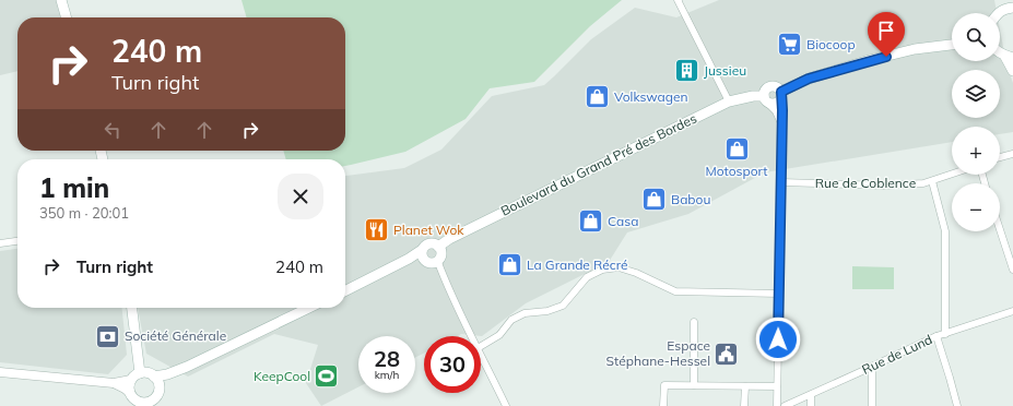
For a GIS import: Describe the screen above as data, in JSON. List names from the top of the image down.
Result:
{
  "streets": {
    "main road": ["Boulevard du Grand Pré des Bordes"],
    "street": ["Rue de Coblence", "Rue de Lund"]
  },
  "places": {
    "supermarket": ["Biocoop"],
    "building": ["Jussieu"],
    "shop": [
      "Volkswagen",
      "Motosport",
      "Babou",
      "Casa",
      "La Grande Récré"
    ],
    "restaurant": ["Planet Wok"],
    "bank": ["Société Générale"],
    "public building": ["Espace Stéphane-Hessel"],
    "sports": ["KeepCool"]
  },
  "page": {
    "map_buttons": ["+", "−"],
    "turn": ["240 m", "Turn right"],
    "heading": ["1 min", "350 m · 20:01"],
    "list": [
      {
        "name": "Turn right",
        "value": "240 m"
      }
    ],
    "speed": "28 km/h",
    "limit": "30"
  }
}
